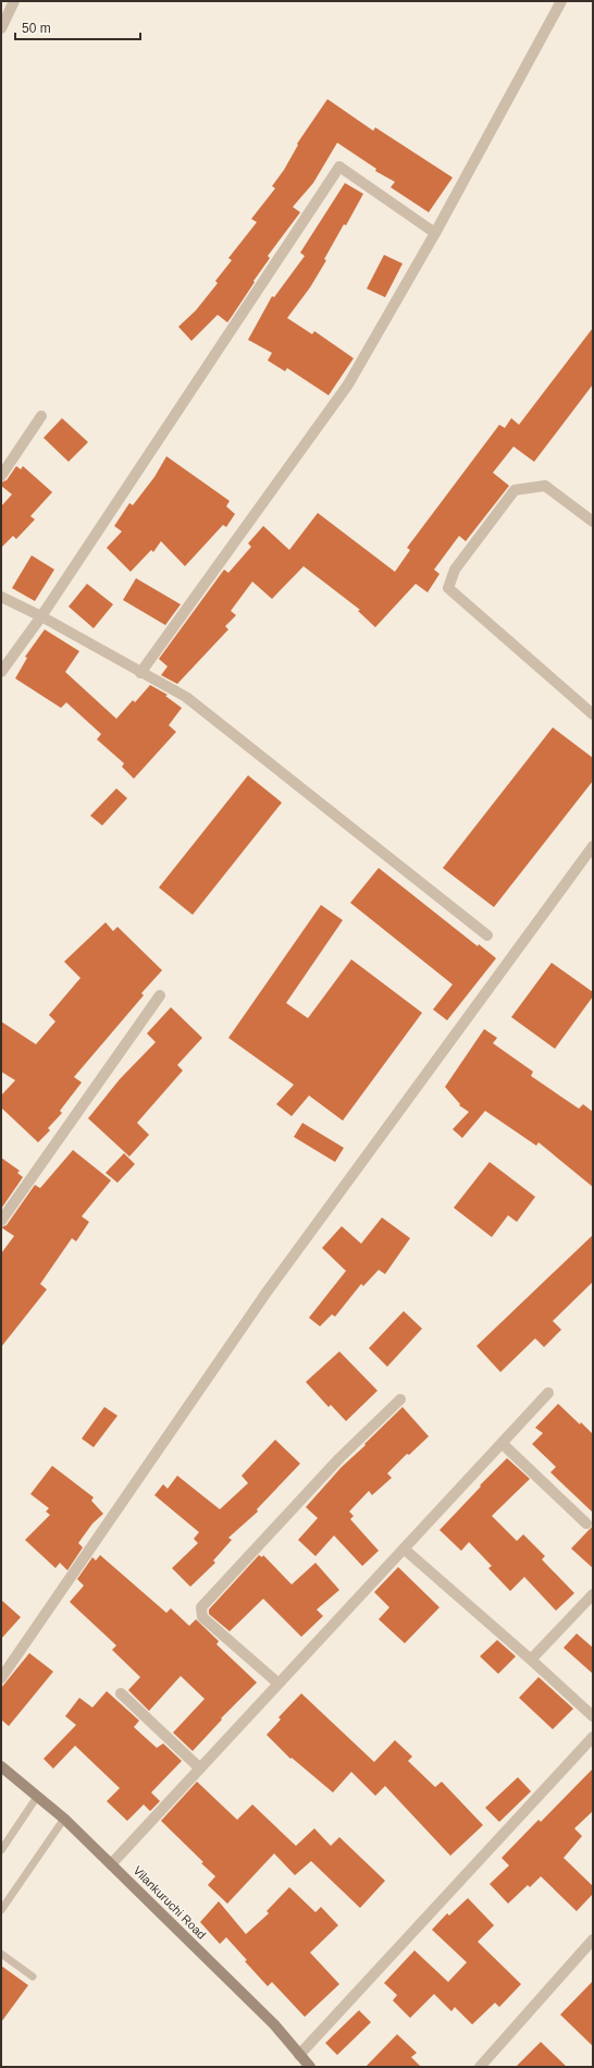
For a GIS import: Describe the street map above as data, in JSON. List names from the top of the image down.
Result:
{
  "streets": {
    "main road": ["Vilankuruchi Road"]
  },
  "scale_bar": "50 m"
}
